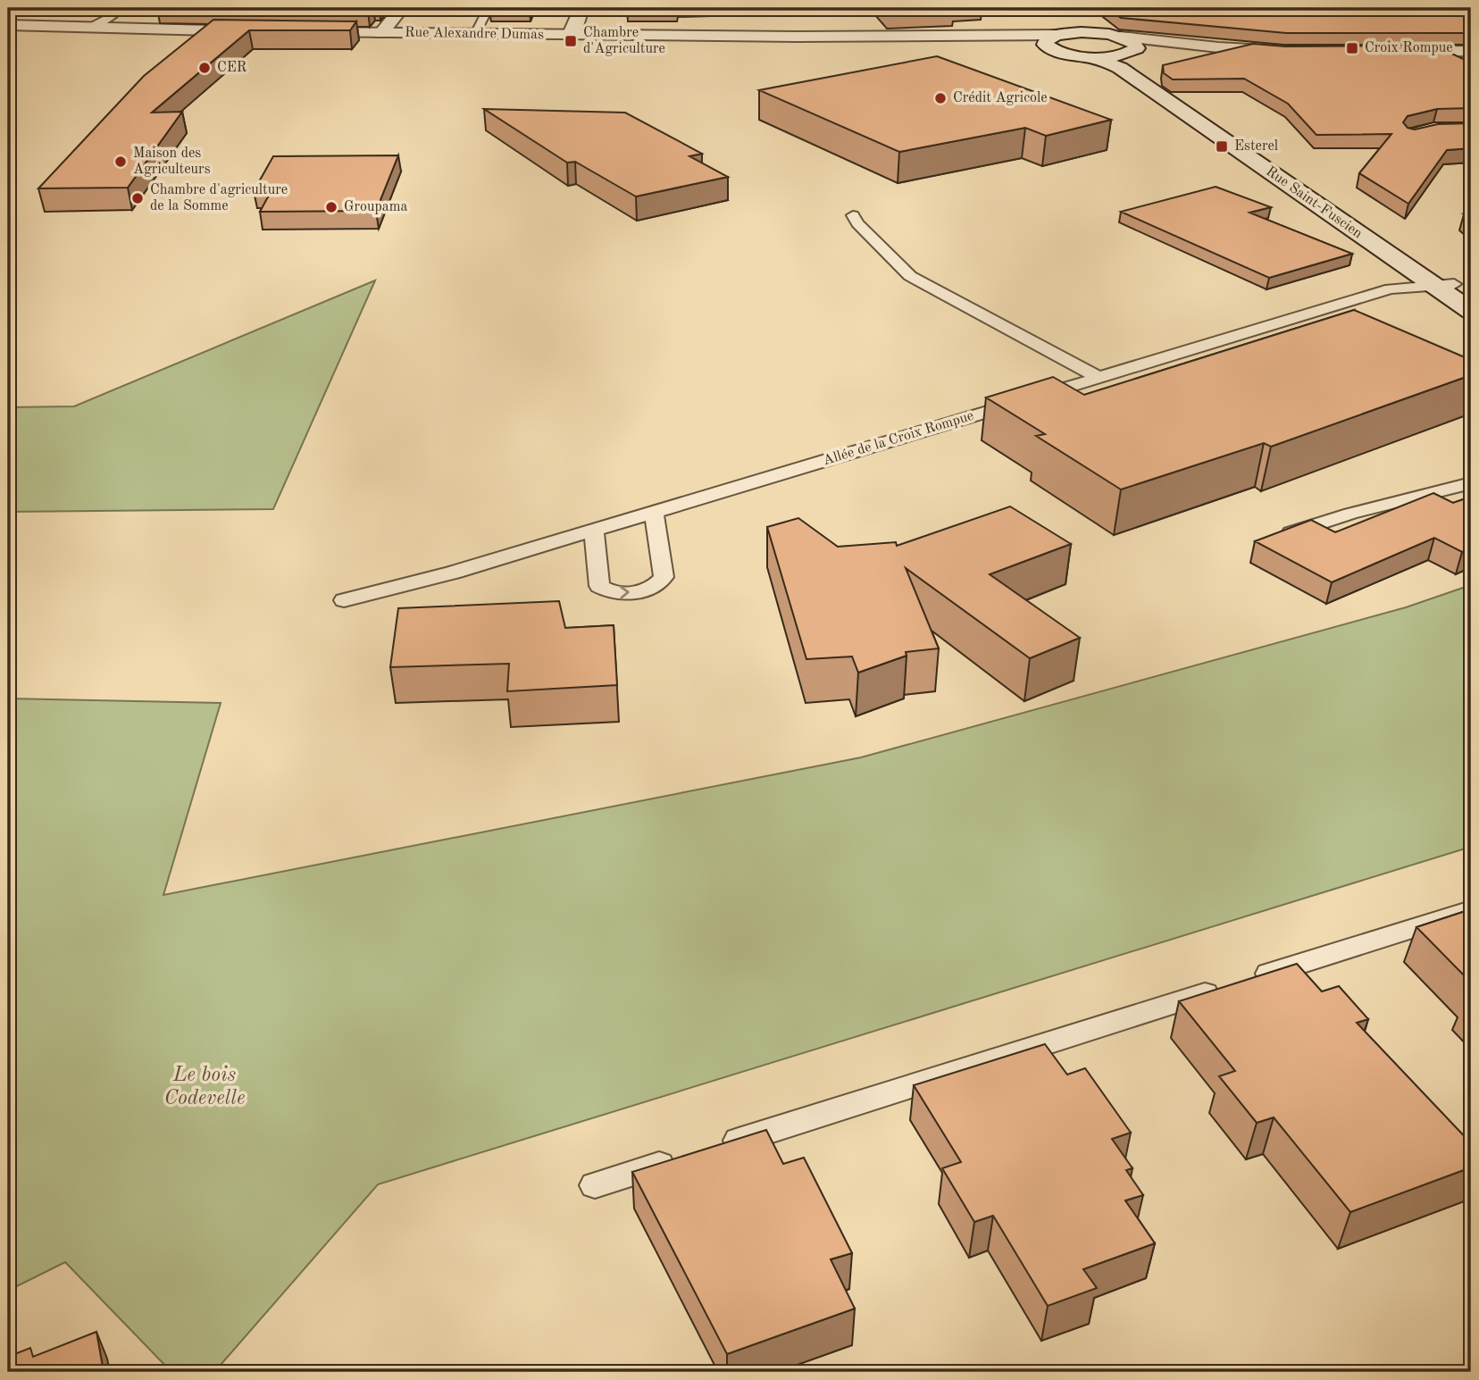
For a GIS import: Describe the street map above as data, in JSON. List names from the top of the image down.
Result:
{
  "streets": {
    "street": ["Rue Alexandre Dumas", "Rue Saint-Fuscien"],
    "lane": ["Allée de la Croix Rompue"]
  },
  "crossings": [
    ["Rue Saint-Fuscien", "Allée de la Croix Rompue"]
  ],
  "parks": ["Le bois Codevelle"],
  "places": {
    "transit": ["Chambre d'Agriculture", "Croix Rompue", "Esterel"],
    "other": [
      "CER",
      "Crédit Agricole",
      "Maison des Agriculteurs",
      "Chambre d'agriculture de la Somme",
      "Groupama"
    ]
  }
}
